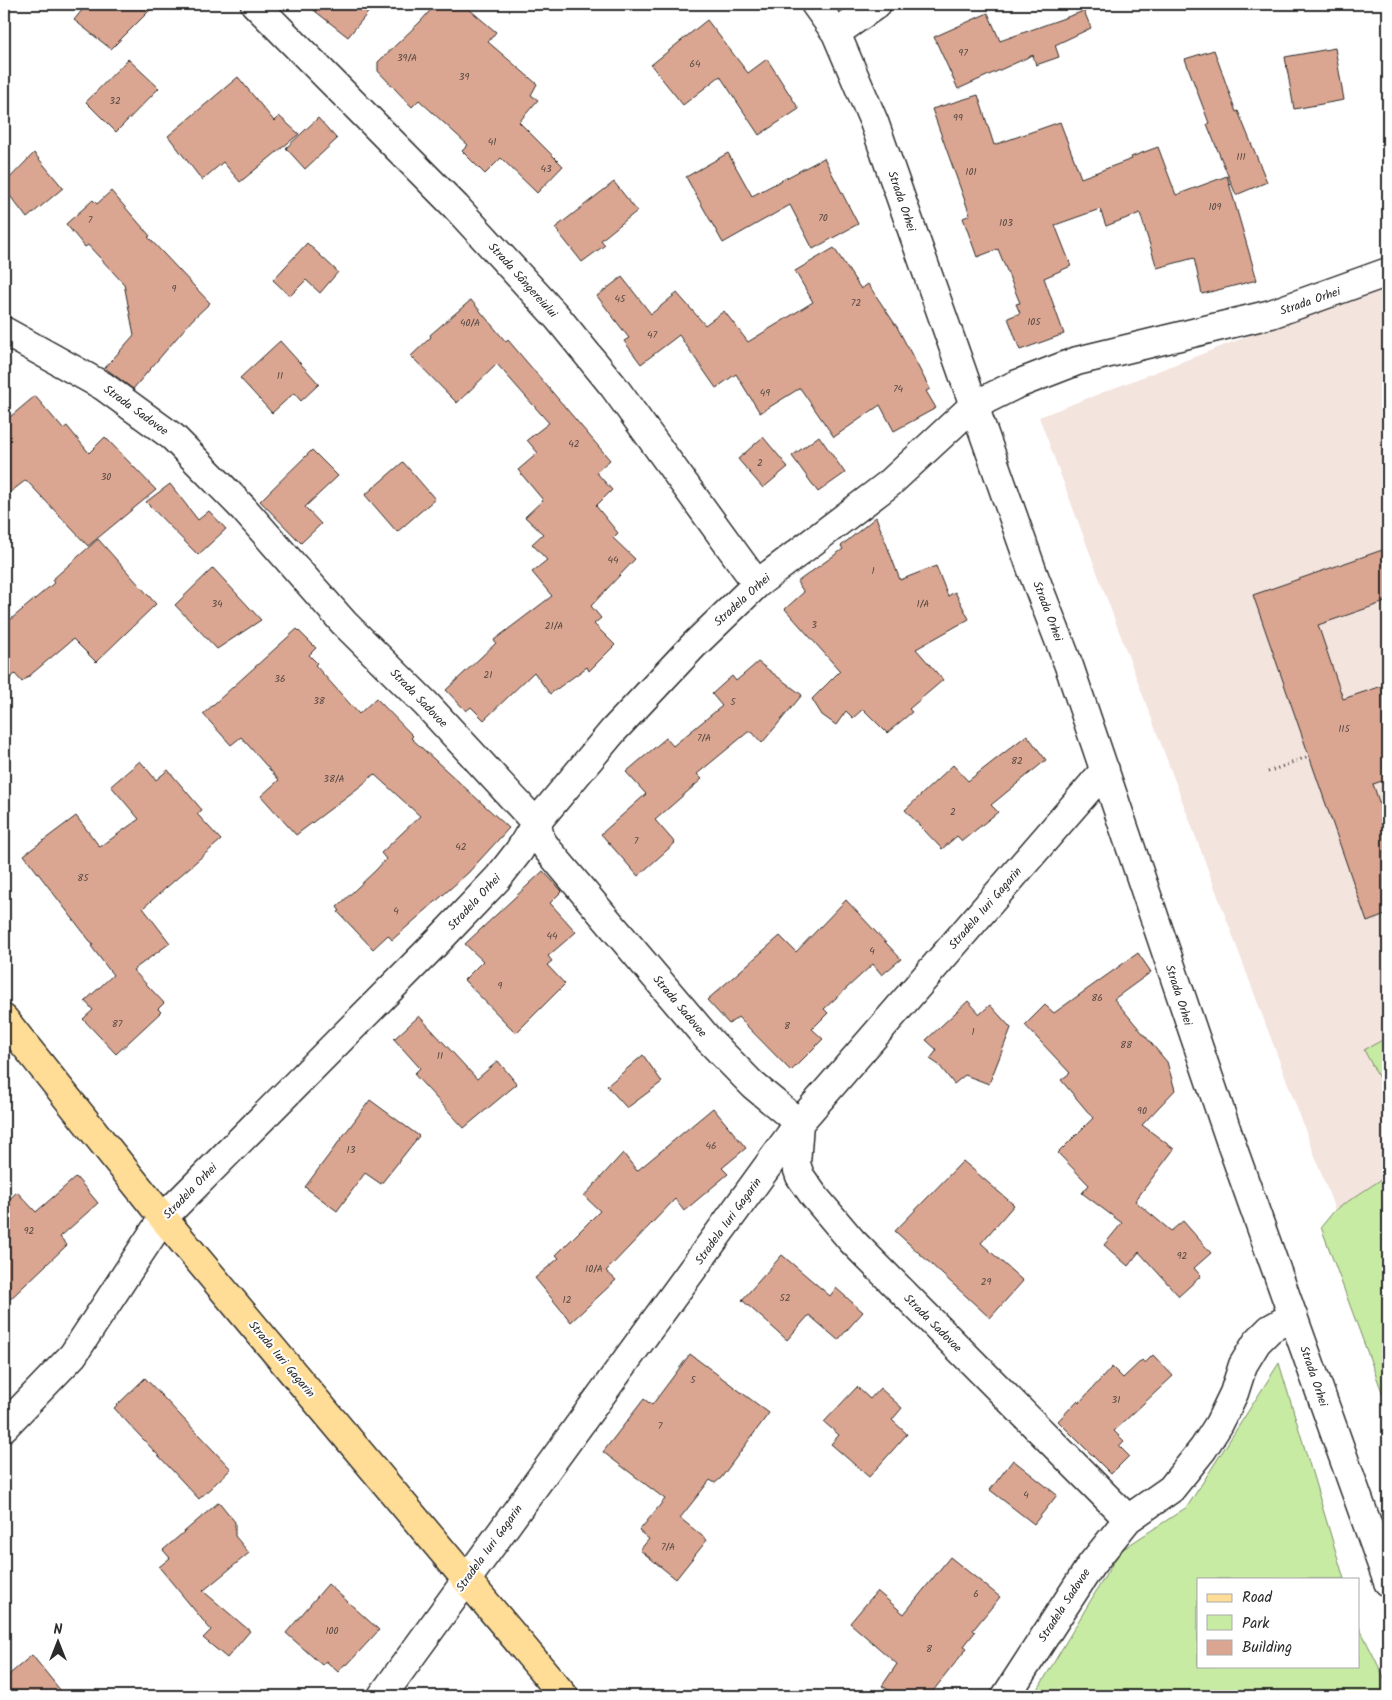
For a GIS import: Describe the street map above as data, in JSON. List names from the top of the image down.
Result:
{
  "streets": {
    "main road": ["Strada Iuri Gagarin"],
    "street": [
      "Strada Orhei",
      "Strada Sângereiului",
      "Strada Sadovoe",
      "Stradela Orhei",
      "Stradela Iuri Gagarin",
      "Stradela Sadovoe"
    ]
  },
  "crossings": [
    ["Strada Orhei", "Stradela Orhei"],
    ["Strada Orhei", "Stradela Iuri Gagarin"],
    ["Strada Sângereiului", "Stradela Orhei"],
    ["Strada Sadovoe", "Stradela Orhei"],
    ["Strada Sadovoe", "Stradela Iuri Gagarin"],
    ["Strada Sadovoe", "Stradela Sadovoe"],
    ["Stradela Orhei", "Strada Iuri Gagarin"],
    ["Stradela Iuri Gagarin", "Strada Iuri Gagarin"]
  ],
  "house_numbers": [
    "97",
    "39/A",
    "64",
    "39",
    "32",
    "99",
    "41",
    "111",
    "43",
    "101",
    "109",
    "70",
    "7",
    "103",
    "9",
    "45",
    "72",
    "105",
    "40/A",
    "47",
    "11",
    "74",
    "49",
    "42",
    "2",
    "30",
    "44",
    "1",
    "34",
    "1/A",
    "3",
    "21/A",
    "21",
    "36",
    "38",
    "5",
    "115",
    "7/A",
    "82",
    "38/A",
    "2",
    "7",
    "42",
    "85",
    "4",
    "44",
    "4",
    "9",
    "86",
    "87",
    "8",
    "1",
    "88",
    "11",
    "90",
    "46",
    "13",
    "92",
    "92",
    "10/A",
    "29",
    "52",
    "12",
    "5",
    "31",
    "7",
    "4",
    "7/A",
    "6",
    "100",
    "8"
  ],
  "legend": ["Road", "Park", "Building"],
  "north": "top"
}
